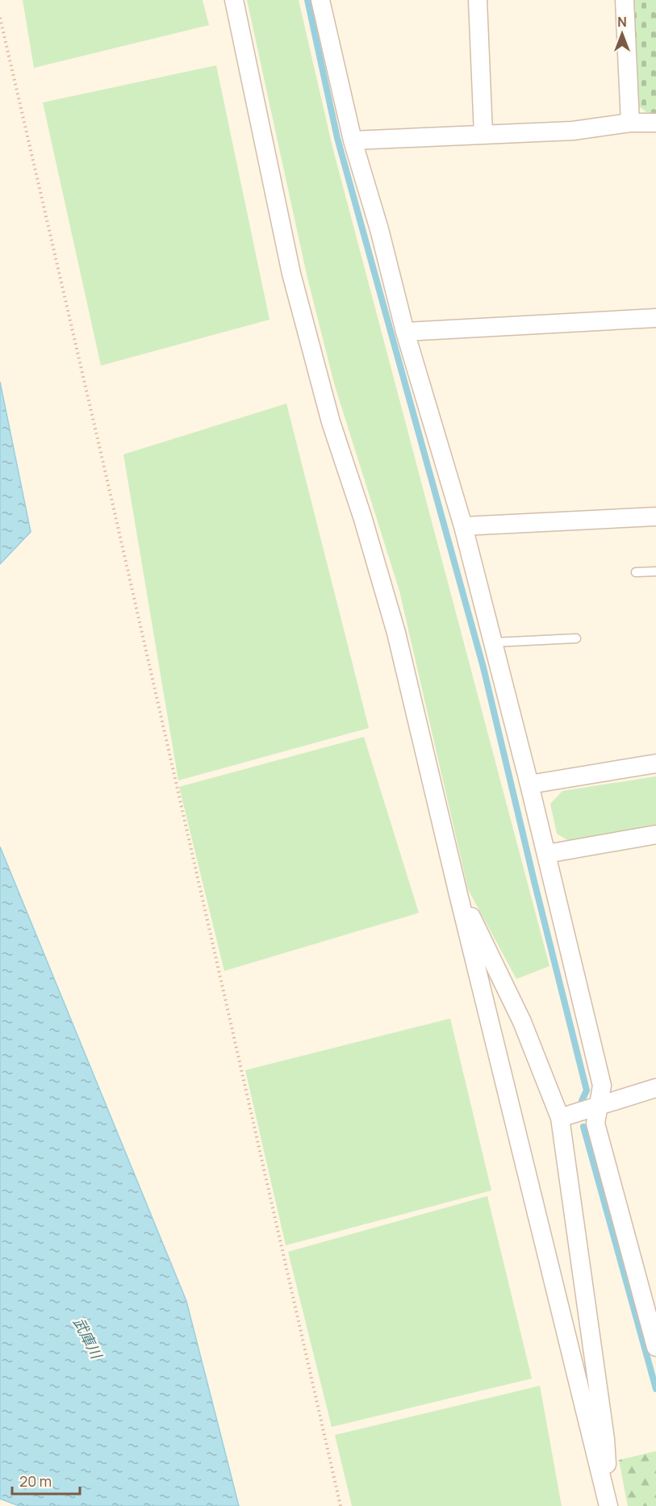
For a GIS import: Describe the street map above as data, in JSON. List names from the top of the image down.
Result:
{
  "water": ["武庫川"],
  "scale_bar": "20 m",
  "north": "top"
}
